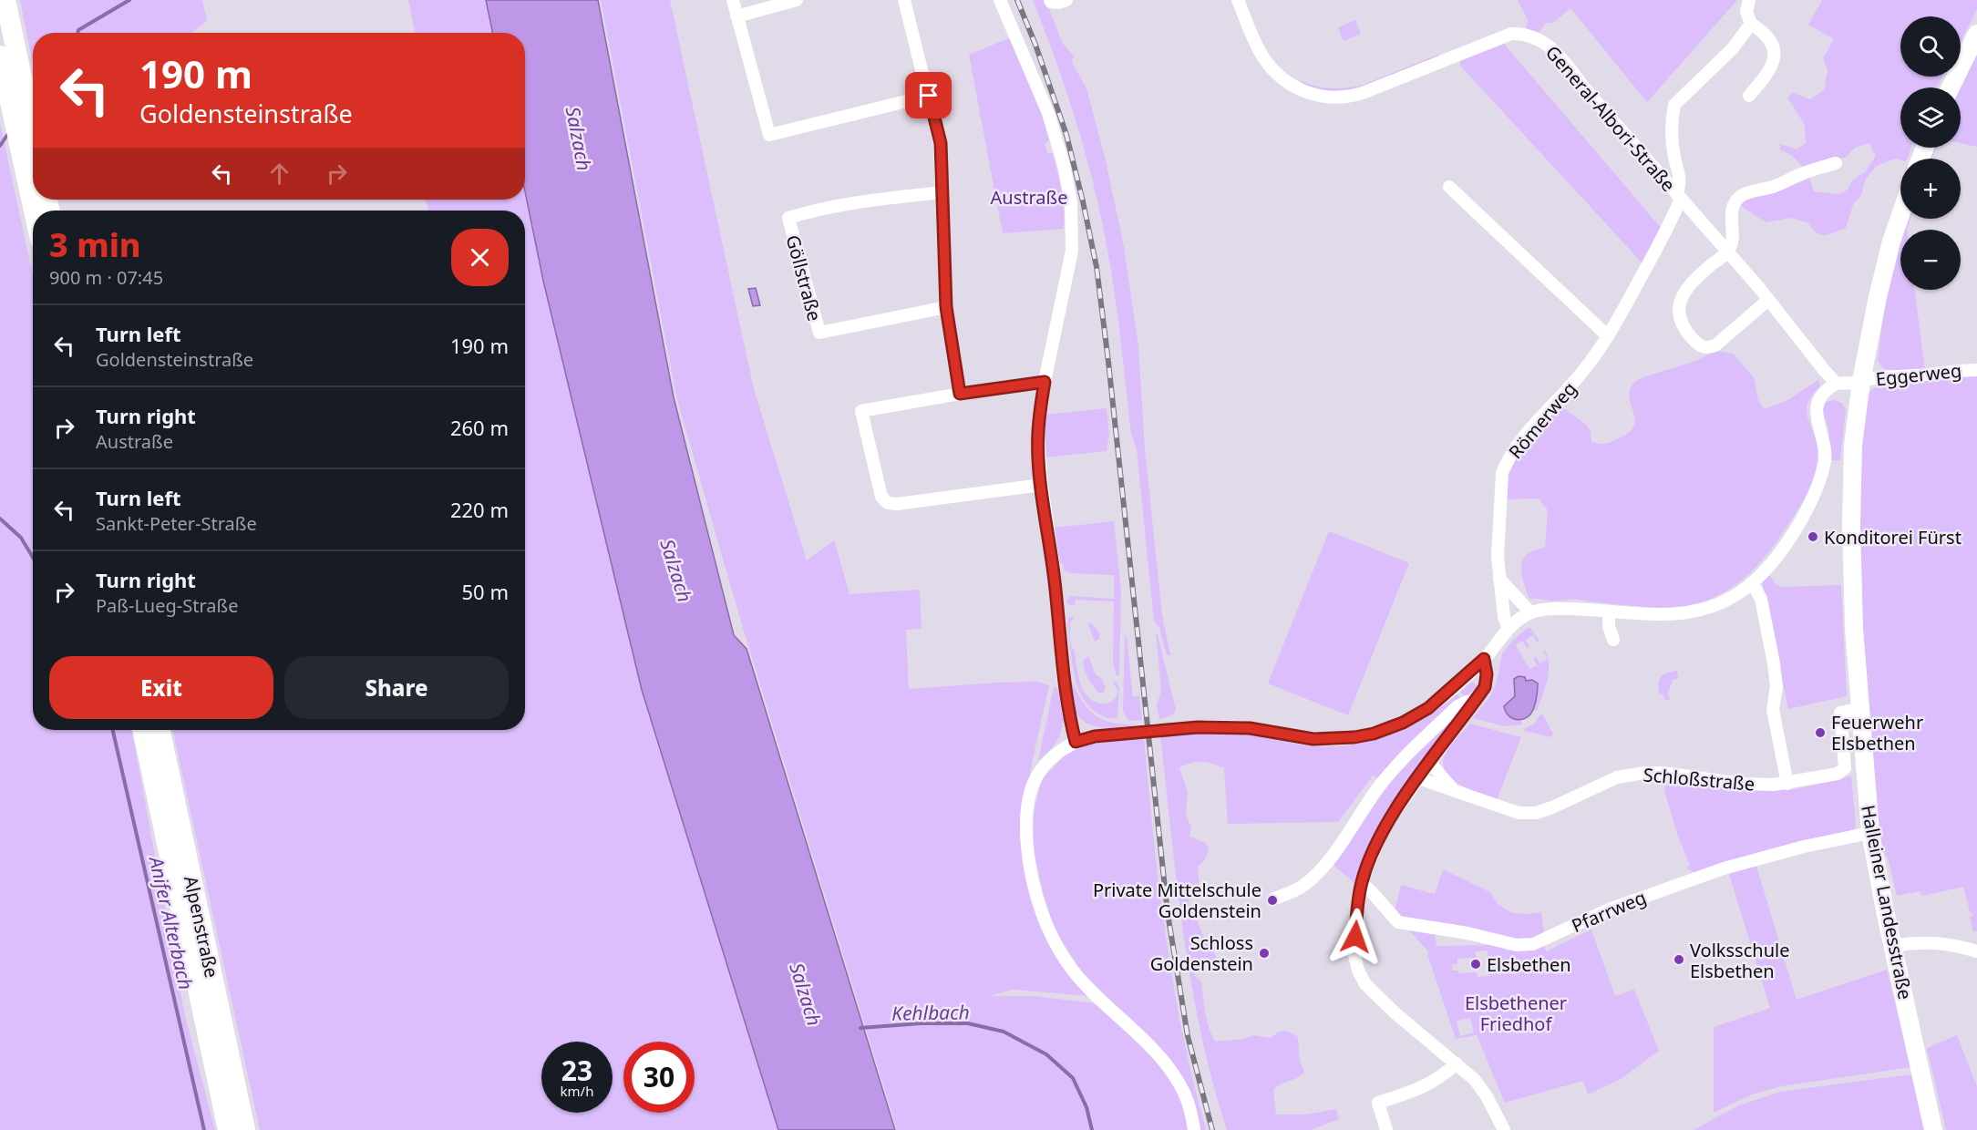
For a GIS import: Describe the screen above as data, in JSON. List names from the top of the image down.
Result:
{
  "streets": {
    "main road": ["Halleiner Landesstraße", "Alpenstraße"],
    "street": [
      "General-Albori-Straße",
      "Göllstraße",
      "Eggerweg",
      "Römerweg",
      "Schloßstraße",
      "Pfarrweg"
    ]
  },
  "crossings": [
    ["General-Albori-Straße", "Eggerweg"],
    ["General-Albori-Straße", "Römerweg"],
    ["Eggerweg", "Halleiner Landesstraße"],
    ["Schloßstraße", "Halleiner Landesstraße"],
    ["Halleiner Landesstraße", "Pfarrweg"]
  ],
  "water": ["Salzach", "Anifer Alterbach", "Kehlbach"],
  "parks": ["Austraße", "Elsbethener Friedhof"],
  "places": [
    "Konditorei Fürst",
    "Feuerwehr Elsbethen",
    "Private Mittelschule Goldenstein",
    "Schloss Goldenstein",
    "Volksschule Elsbethen",
    "Elsbethen"
  ],
  "page": {
    "map_buttons": ["+", "−"],
    "turn": ["190 m", "Goldensteinstraße"],
    "heading": ["3 min", "900 m · 07:45"],
    "list": [
      {
        "name": "Turn left",
        "note": "Goldensteinstraße",
        "value": "190 m"
      },
      {
        "name": "Turn right",
        "note": "Austraße",
        "value": "260 m"
      },
      {
        "name": "Turn left",
        "note": "Sankt-Peter-Straße",
        "value": "220 m"
      },
      {
        "name": "Turn right",
        "note": "Paß-Lueg-Straße",
        "value": "50 m"
      }
    ],
    "buttons": ["Exit", "Share"],
    "speed": "23 km/h",
    "limit": "30"
  }
}
